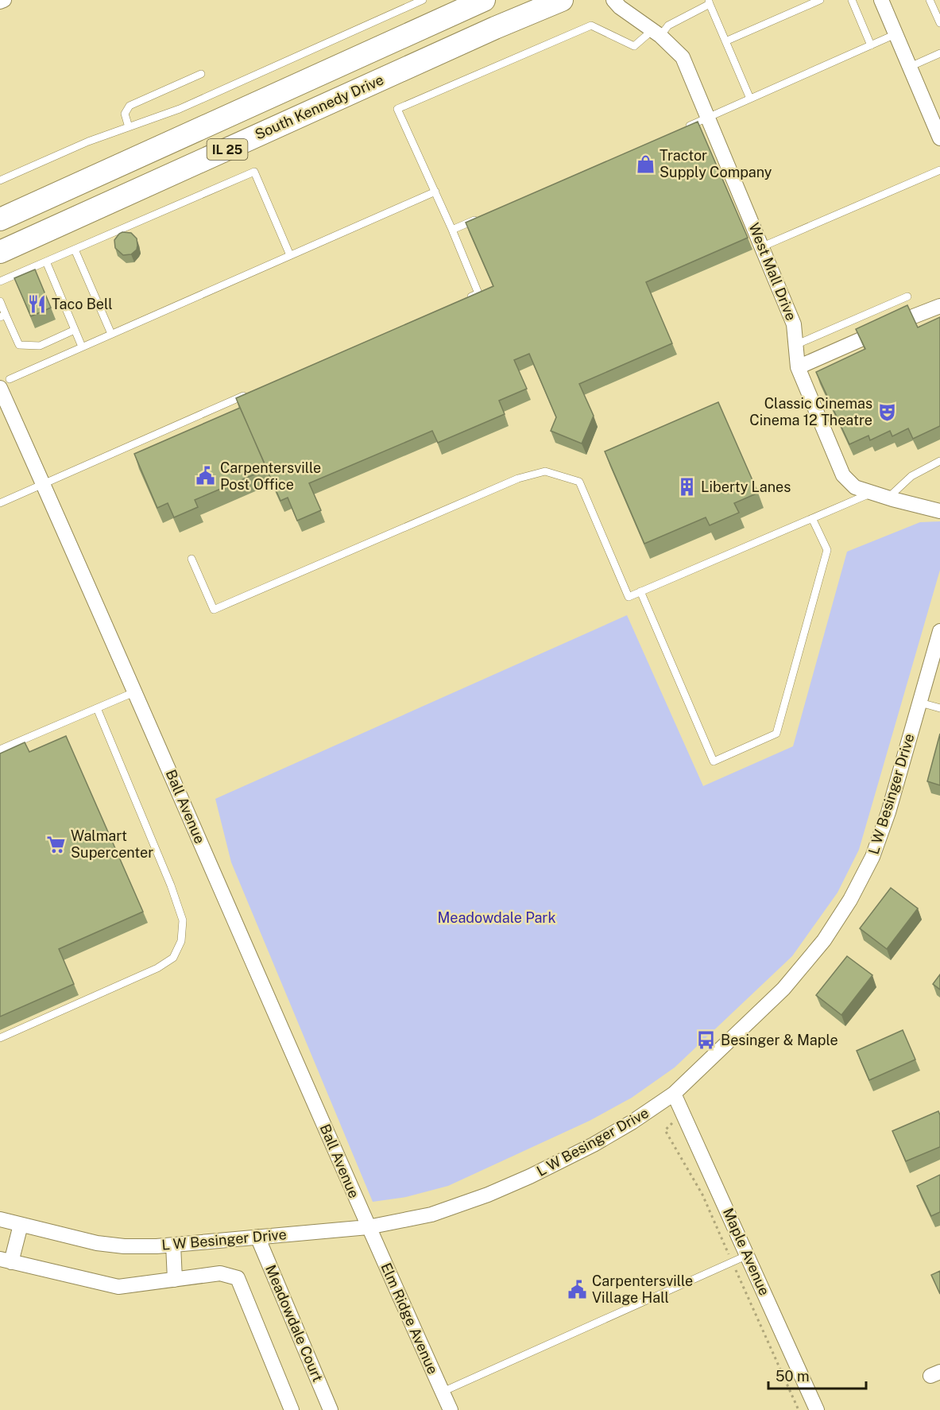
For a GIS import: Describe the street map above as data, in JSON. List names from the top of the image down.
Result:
{
  "streets": {
    "main road": ["South Kennedy Drive", "IL 25"],
    "street": [
      "West Mall Drive",
      "L W Besinger Drive",
      "Ball Avenue",
      "Maple Avenue",
      "Elm Ridge Avenue",
      "Meadowdale Court"
    ]
  },
  "crossings": [
    ["L W Besinger Drive", "Ball Avenue"],
    ["L W Besinger Drive", "Maple Avenue"],
    ["L W Besinger Drive", "Elm Ridge Avenue"],
    ["L W Besinger Drive", "Meadowdale Court"],
    ["Ball Avenue", "Elm Ridge Avenue"]
  ],
  "parks": ["Meadowdale Park"],
  "places": {
    "shop": ["Tractor Supply Company"],
    "restaurant": ["Taco Bell"],
    "theatre": ["Classic Cinemas Cinema 12 Theatre"],
    "public building": ["Carpentersville Post Office", "Carpentersville Village Hall"],
    "building": ["Liberty Lanes"],
    "supermarket": ["Walmart Supercenter"],
    "bus stop": ["Besinger & Maple"]
  },
  "scale_bar": "50 m"
}
